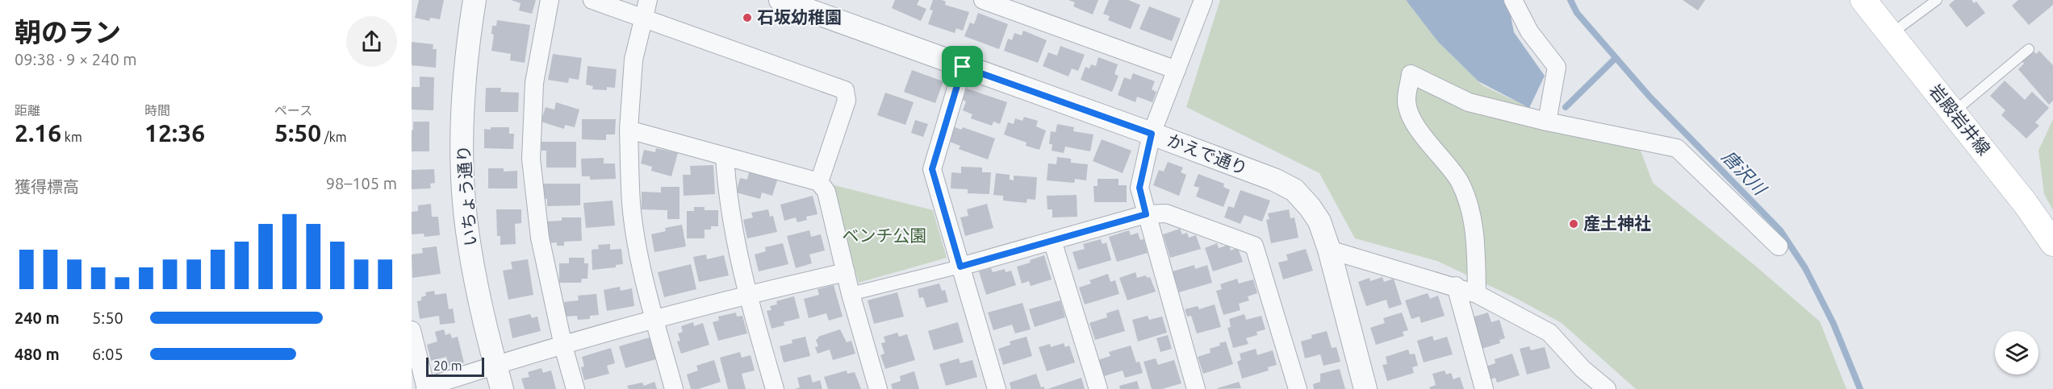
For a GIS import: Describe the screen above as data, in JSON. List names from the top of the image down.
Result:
{
  "streets": {
    "main road": ["岩殿岩井線"],
    "street": ["かえで通り", "いちょう通り"]
  },
  "water": ["唐沢川"],
  "parks": ["ベンチ公園"],
  "places": ["石坂幼稚園", "産土神社"],
  "scale_bar": "20 m",
  "page": {
    "heading": ["朝のラン", "09:38 · 9 × 240 m"],
    "stats": [
      ["距離", "2.16 km"],
      ["時間", "12:36"],
      ["ペース", "5:50 /km"]
    ],
    "chart": ["獲得標高", "98–105 m"],
    "list": [
      {
        "name": "240 m",
        "note": "5:50"
      },
      {
        "name": "480 m",
        "note": "6:05"
      }
    ],
    "scale": "20 m"
  }
}
